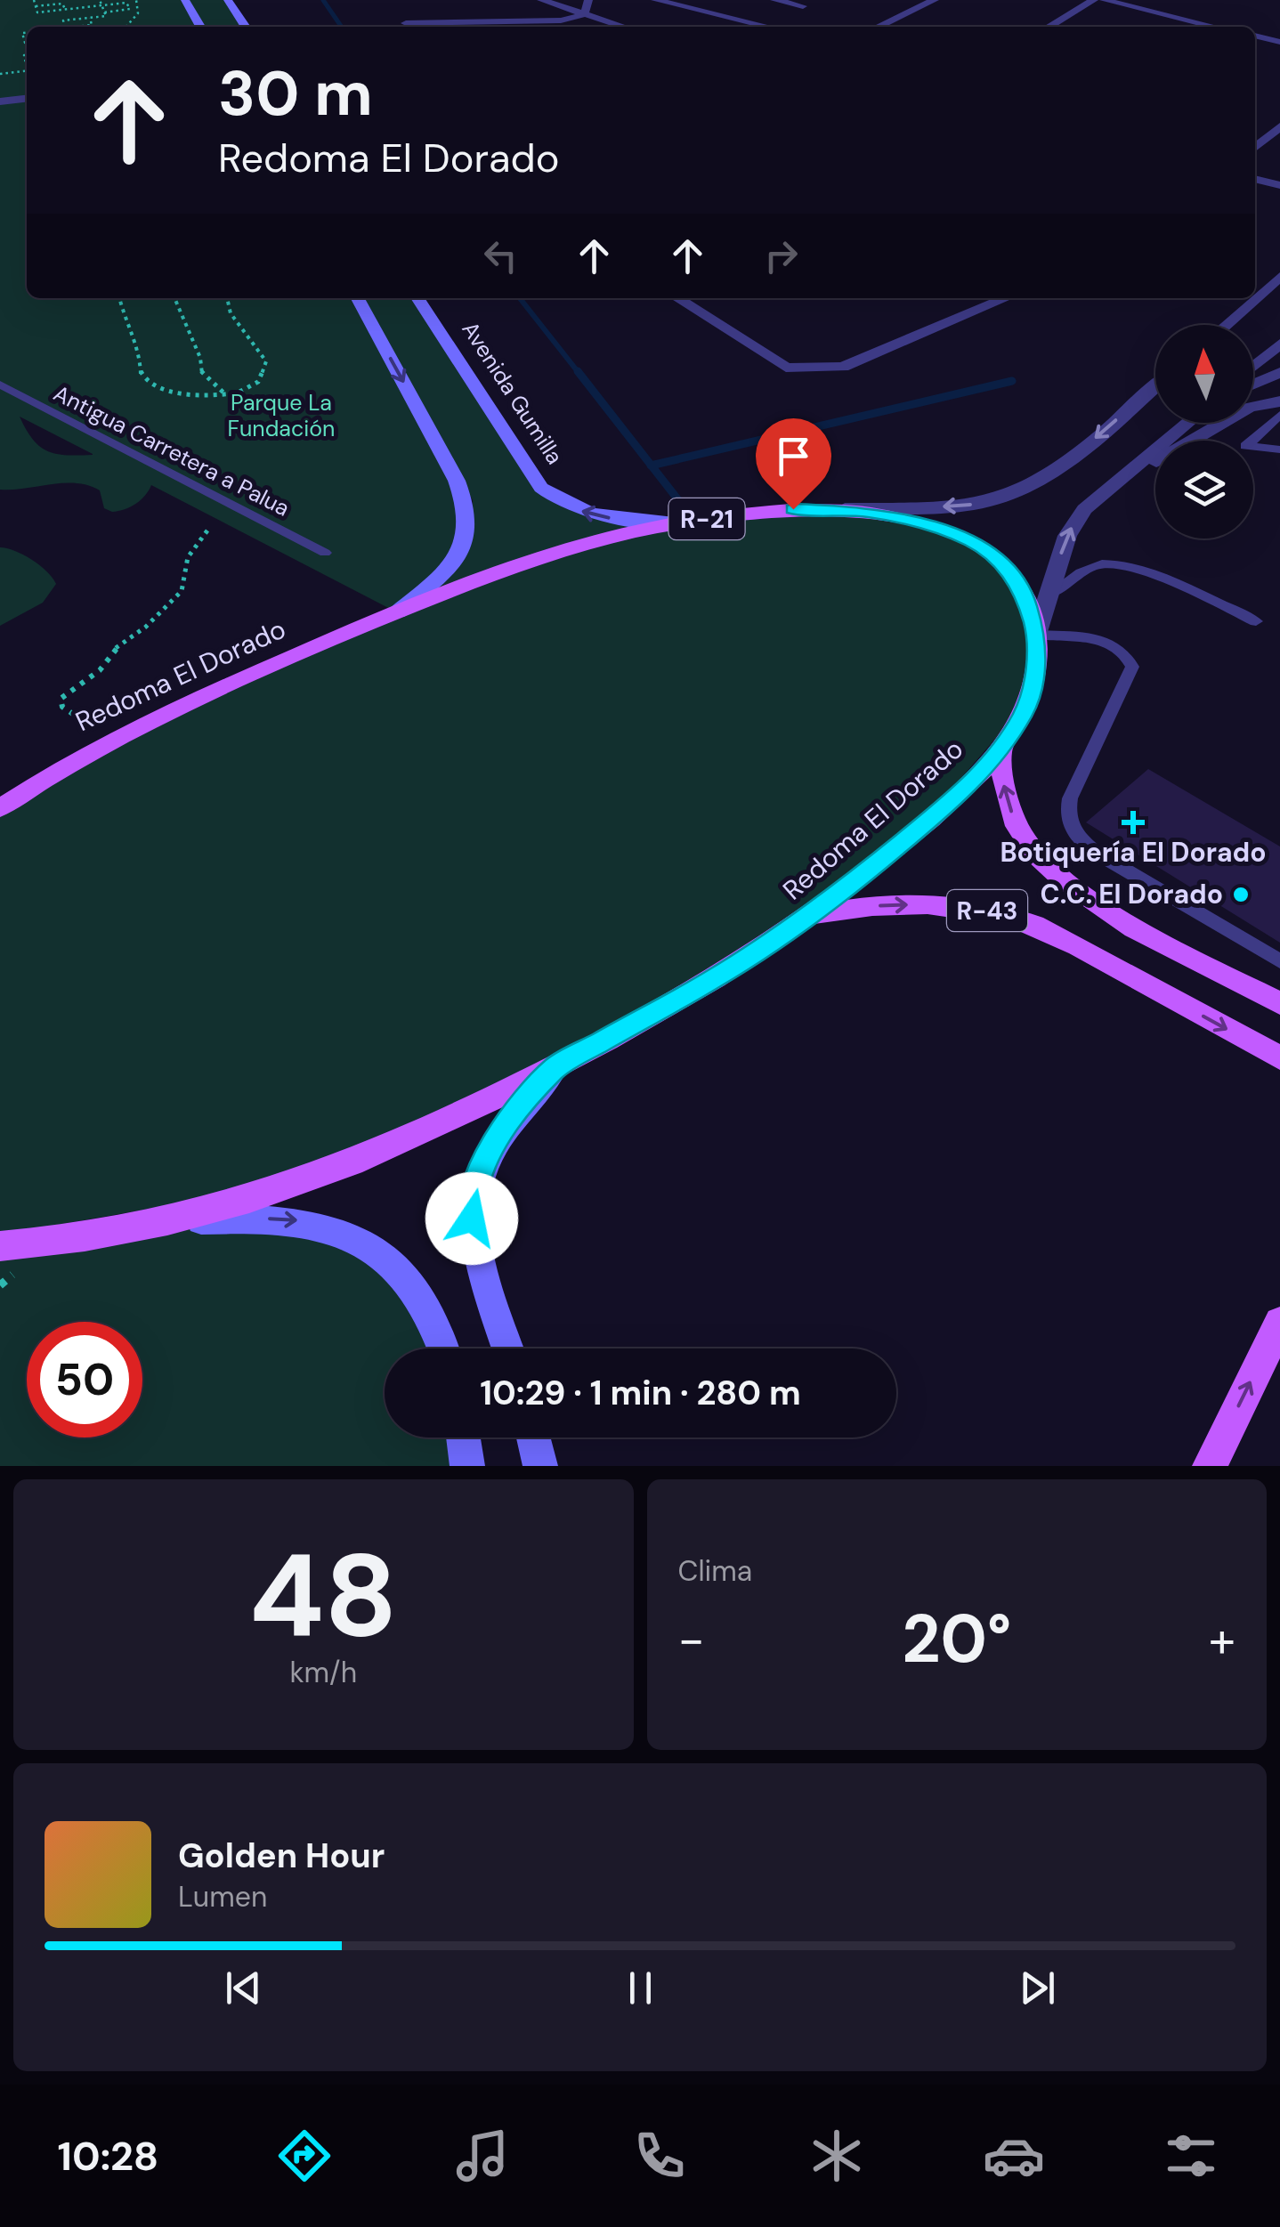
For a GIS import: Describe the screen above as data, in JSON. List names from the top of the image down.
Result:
{
  "streets": {
    "main road": [
      "Avenida Gumilla",
      "R-21",
      "Redoma El Dorado",
      "R-43"
    ],
    "lane": ["Antigua Carretera a Palua"]
  },
  "crossings": [
    ["Avenida Gumilla", "Redoma El Dorado"],
    ["R-21", "Redoma El Dorado"],
    ["Redoma El Dorado", "R-43"]
  ],
  "one_way": ["Avenida Gumilla"],
  "parks": ["Parque La Fundación"],
  "places": {
    "health": ["Botiquería El Dorado"],
    "other": ["C.C. El Dorado"]
  },
  "north": "top",
  "page": {
    "turn": ["30 m", "Redoma El Dorado"],
    "limit": "50",
    "trip": "10:29 · 1 min · 280 m",
    "tile": [
      ["48", "km/h"],
      "Clima"
    ],
    "heat": ["−", "20°", "+"],
    "song": ["Golden Hour", "Lumen"],
    "tabs": "10:28"
  }
}
